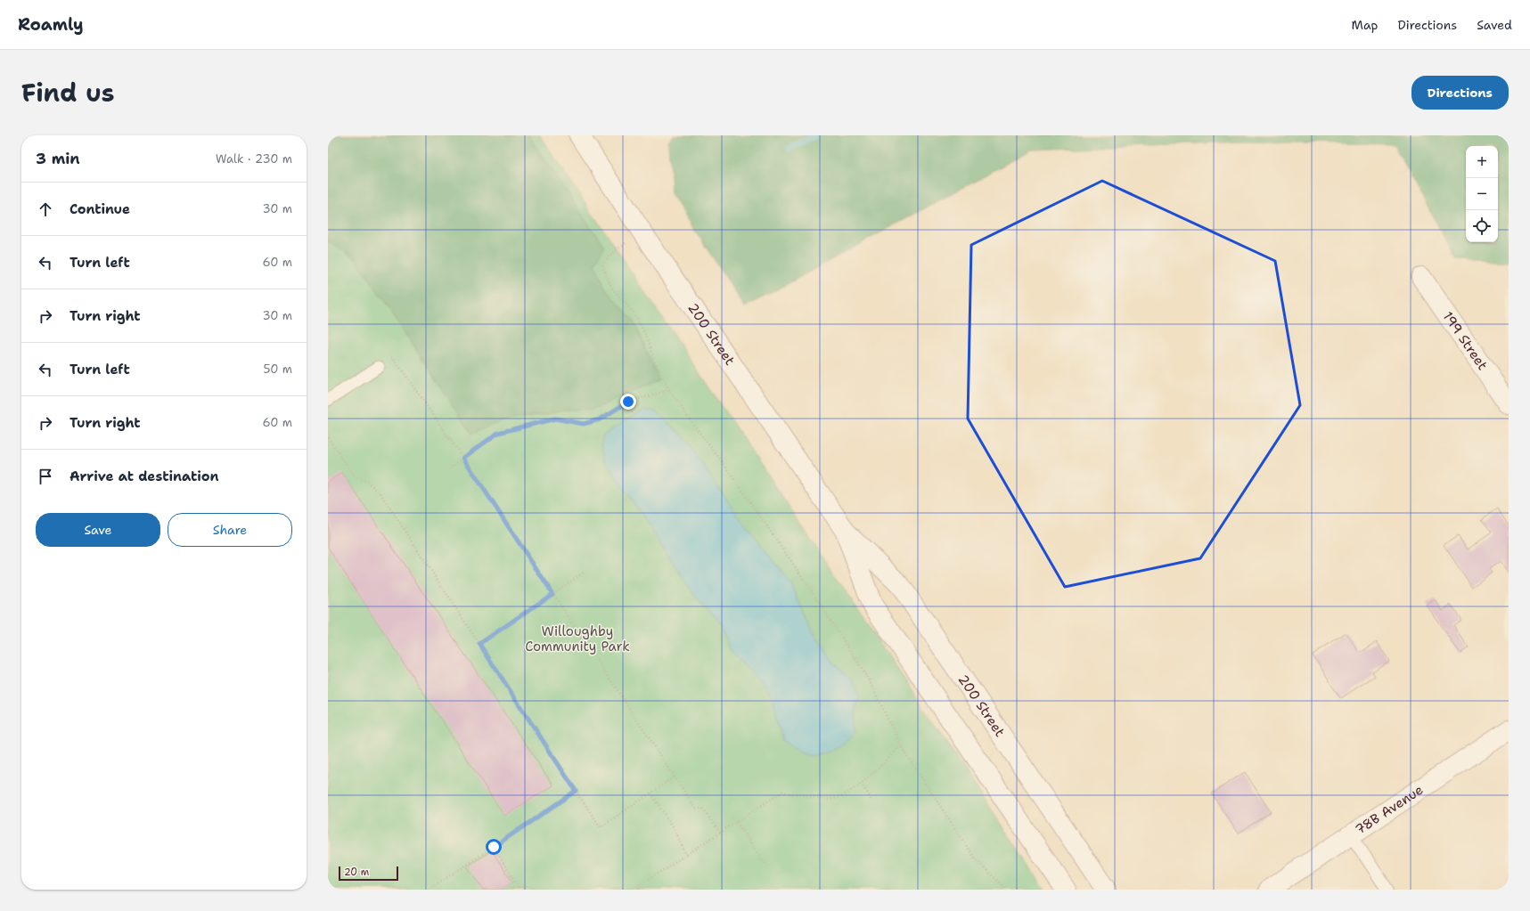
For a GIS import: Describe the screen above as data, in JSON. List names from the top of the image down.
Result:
{
  "streets": {
    "main road": ["200 Street", "199 Street", "78B Avenue"]
  },
  "parks": ["Willoughby Community Park"],
  "scale_bar": "20 m",
  "page": {
    "header": "Roamly",
    "nav": ["Map", "Directions", "Saved"],
    "title": "Find us",
    "buttons": [
      "Directions",
      ["Save", "Share"]
    ],
    "heading": ["3 min", "Walk · 230 m"],
    "map_buttons": ["+", "−"],
    "list": [
      ["Continue", "30 m"],
      ["Turn left", "60 m"],
      ["Turn right", "30 m"],
      ["Turn left", "50 m"],
      ["Turn right", "60 m"],
      "Arrive at destination"
    ],
    "scale": "20 m"
  }
}
